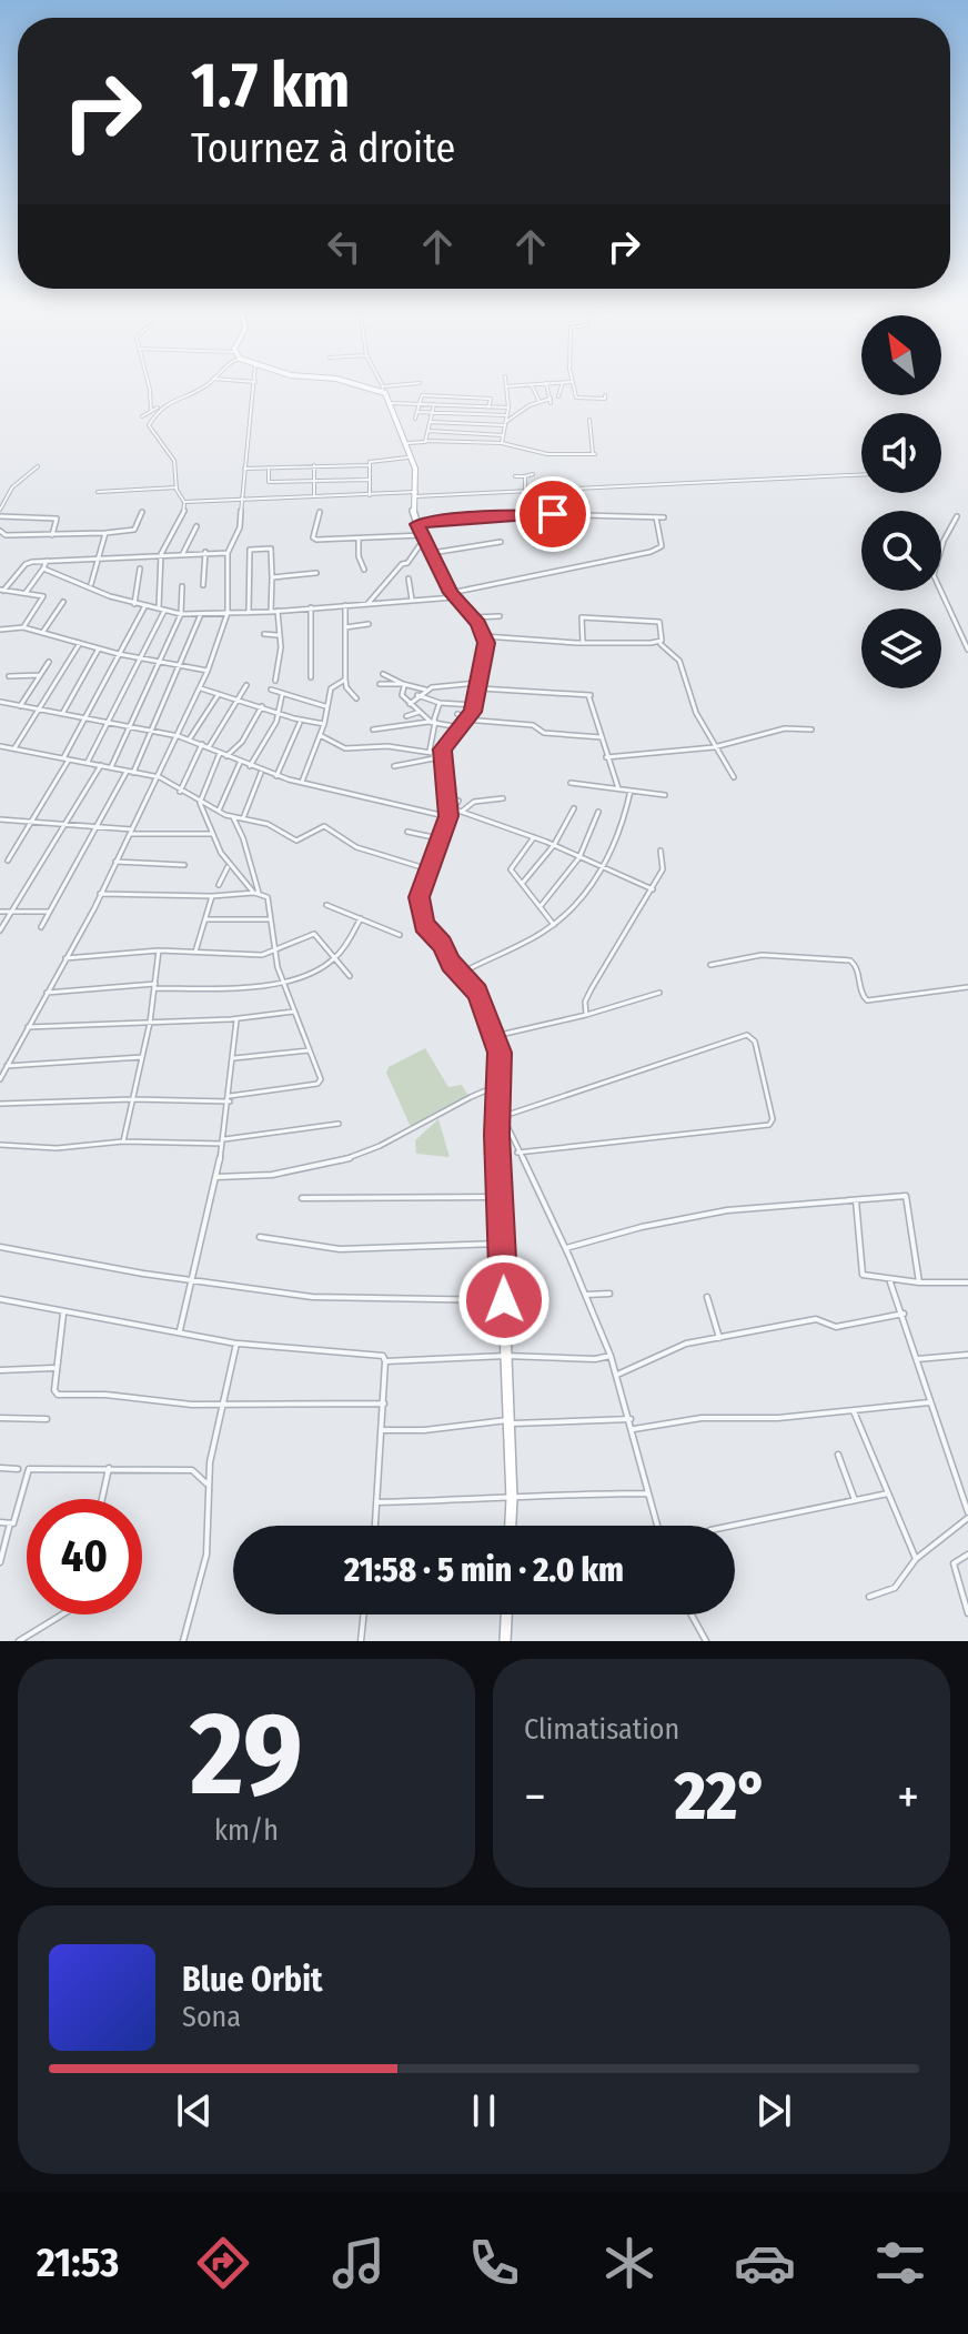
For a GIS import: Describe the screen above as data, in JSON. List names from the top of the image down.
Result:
{
  "north": "top left",
  "page": {
    "turn": ["1.7 km", "Tournez à droite"],
    "limit": "40",
    "trip": "21:58 · 5 min · 2.0 km",
    "tile": [
      ["29", "km/h"],
      "Climatisation"
    ],
    "heat": ["−", "22°", "+"],
    "song": ["Blue Orbit", "Sona"],
    "tabs": "21:53"
  }
}
